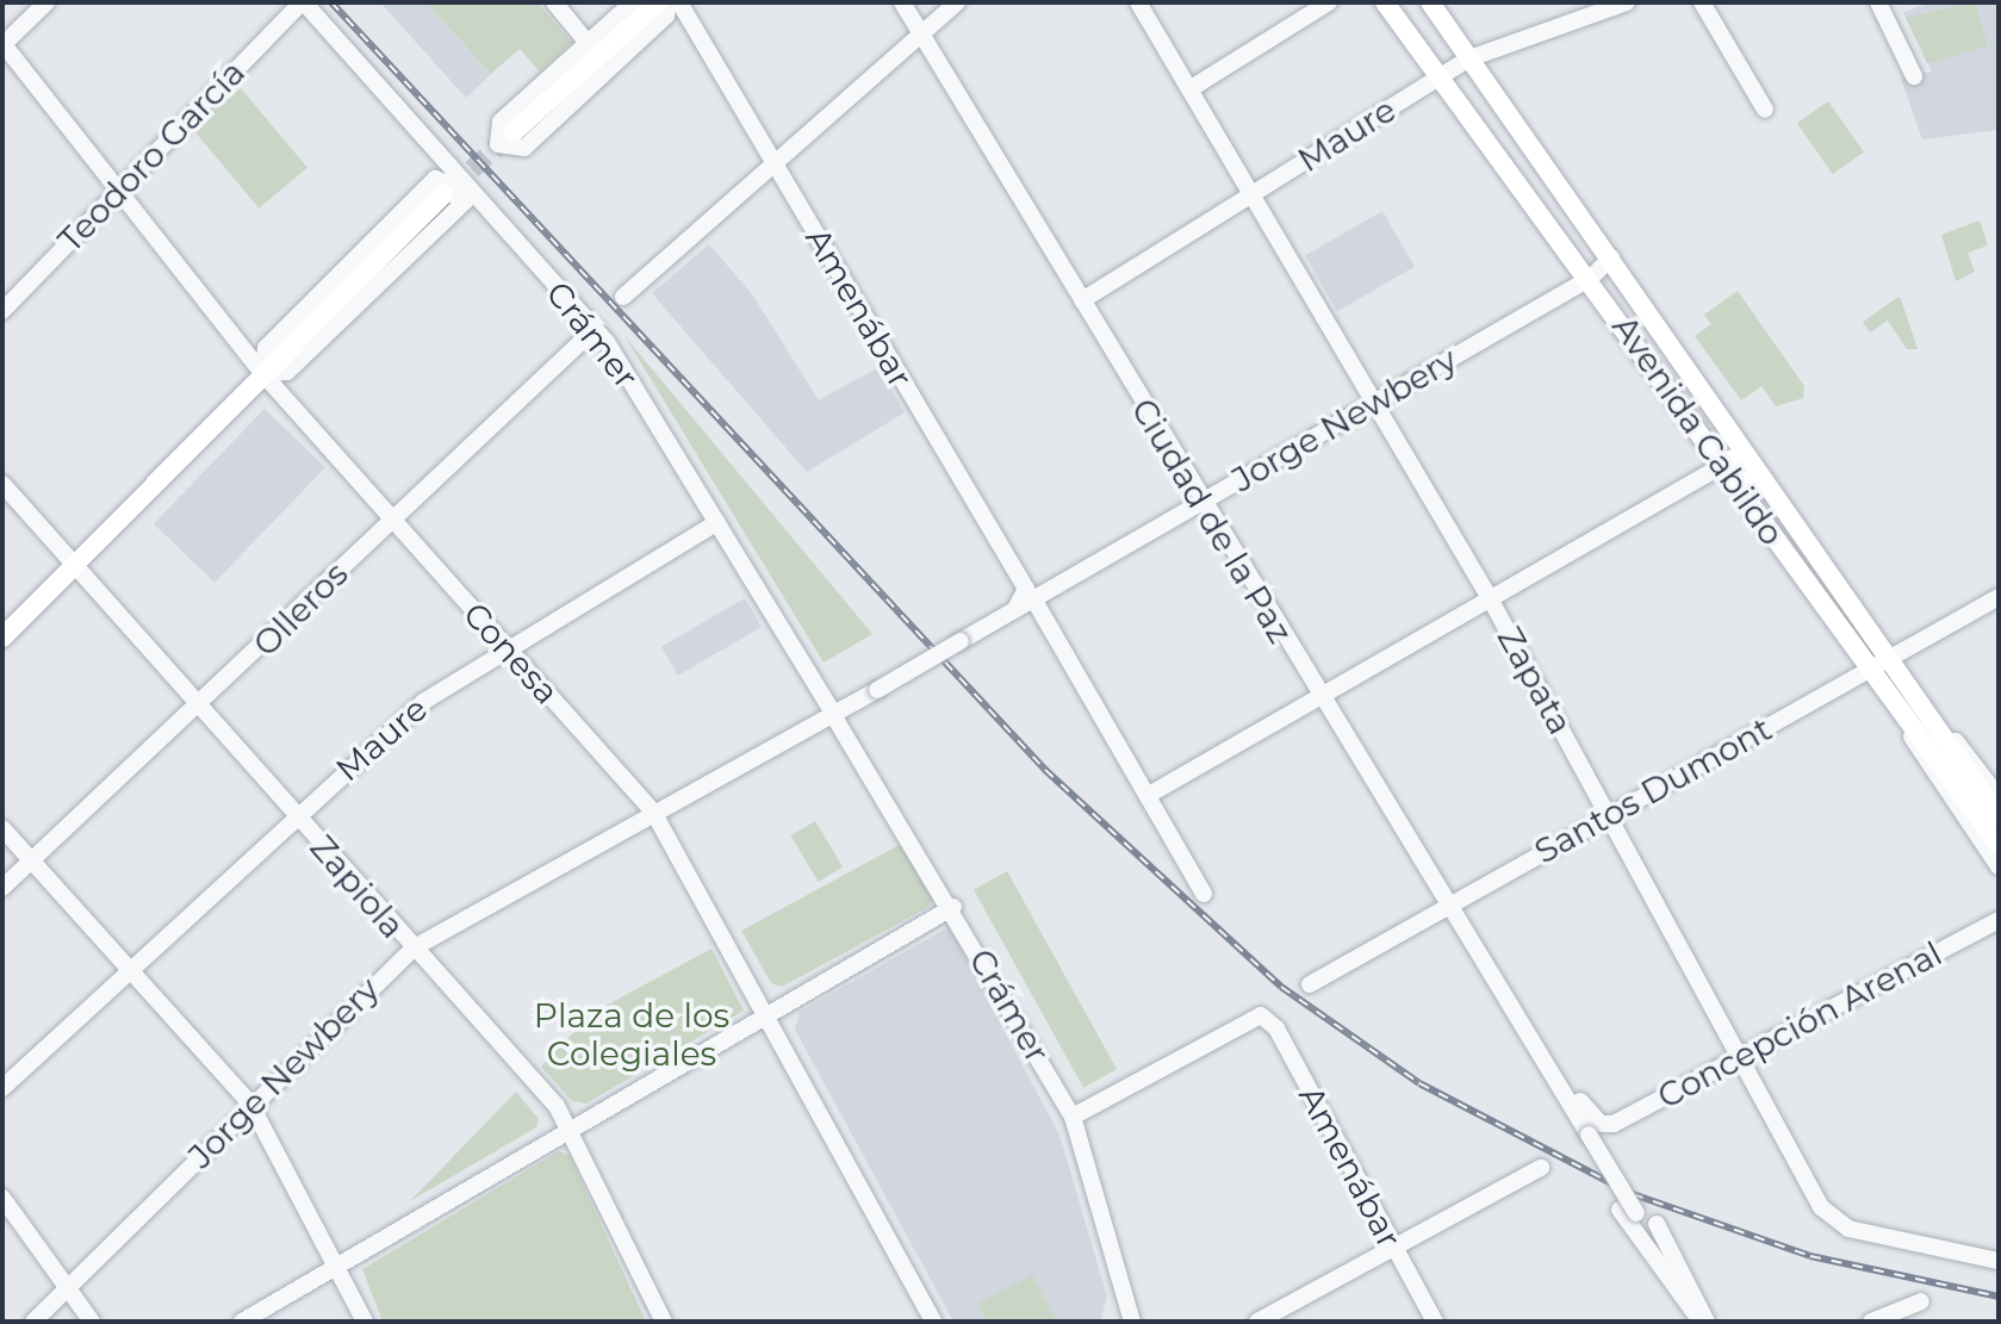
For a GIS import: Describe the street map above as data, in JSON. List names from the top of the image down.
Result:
{
  "streets": {
    "main road": ["Avenida Cabildo"],
    "street": [
      "Maure",
      "Teodoro García",
      "Amenábar",
      "Crámer",
      "Jorge Newbery",
      "Ciudad de la Paz",
      "Olleros",
      "Conesa",
      "Zapata",
      "Santos Dumont",
      "Zapiola",
      "Concepción Arenal"
    ]
  },
  "crossings": [
    ["Maure", "Crámer"],
    ["Maure", "Avenida Cabildo"],
    ["Maure", "Ciudad de la Paz"],
    ["Maure", "Conesa"],
    ["Maure", "Zapata"],
    ["Maure", "Zapiola"],
    ["Teodoro García", "Crámer"],
    ["Teodoro García", "Conesa"],
    ["Amenábar", "Crámer"],
    ["Amenábar", "Jorge Newbery"],
    ["Crámer", "Jorge Newbery"],
    ["Crámer", "Olleros"],
    ["Jorge Newbery", "Avenida Cabildo"],
    ["Jorge Newbery", "Ciudad de la Paz"],
    ["Jorge Newbery", "Conesa"],
    ["Jorge Newbery", "Zapata"],
    ["Jorge Newbery", "Zapiola"],
    ["Avenida Cabildo", "Santos Dumont"],
    ["Ciudad de la Paz", "Santos Dumont"],
    ["Ciudad de la Paz", "Concepción Arenal"],
    ["Olleros", "Conesa"],
    ["Olleros", "Zapiola"],
    ["Zapata", "Santos Dumont"],
    ["Zapata", "Concepción Arenal"]
  ],
  "parks": ["Plaza de los Colegiales"]
}
